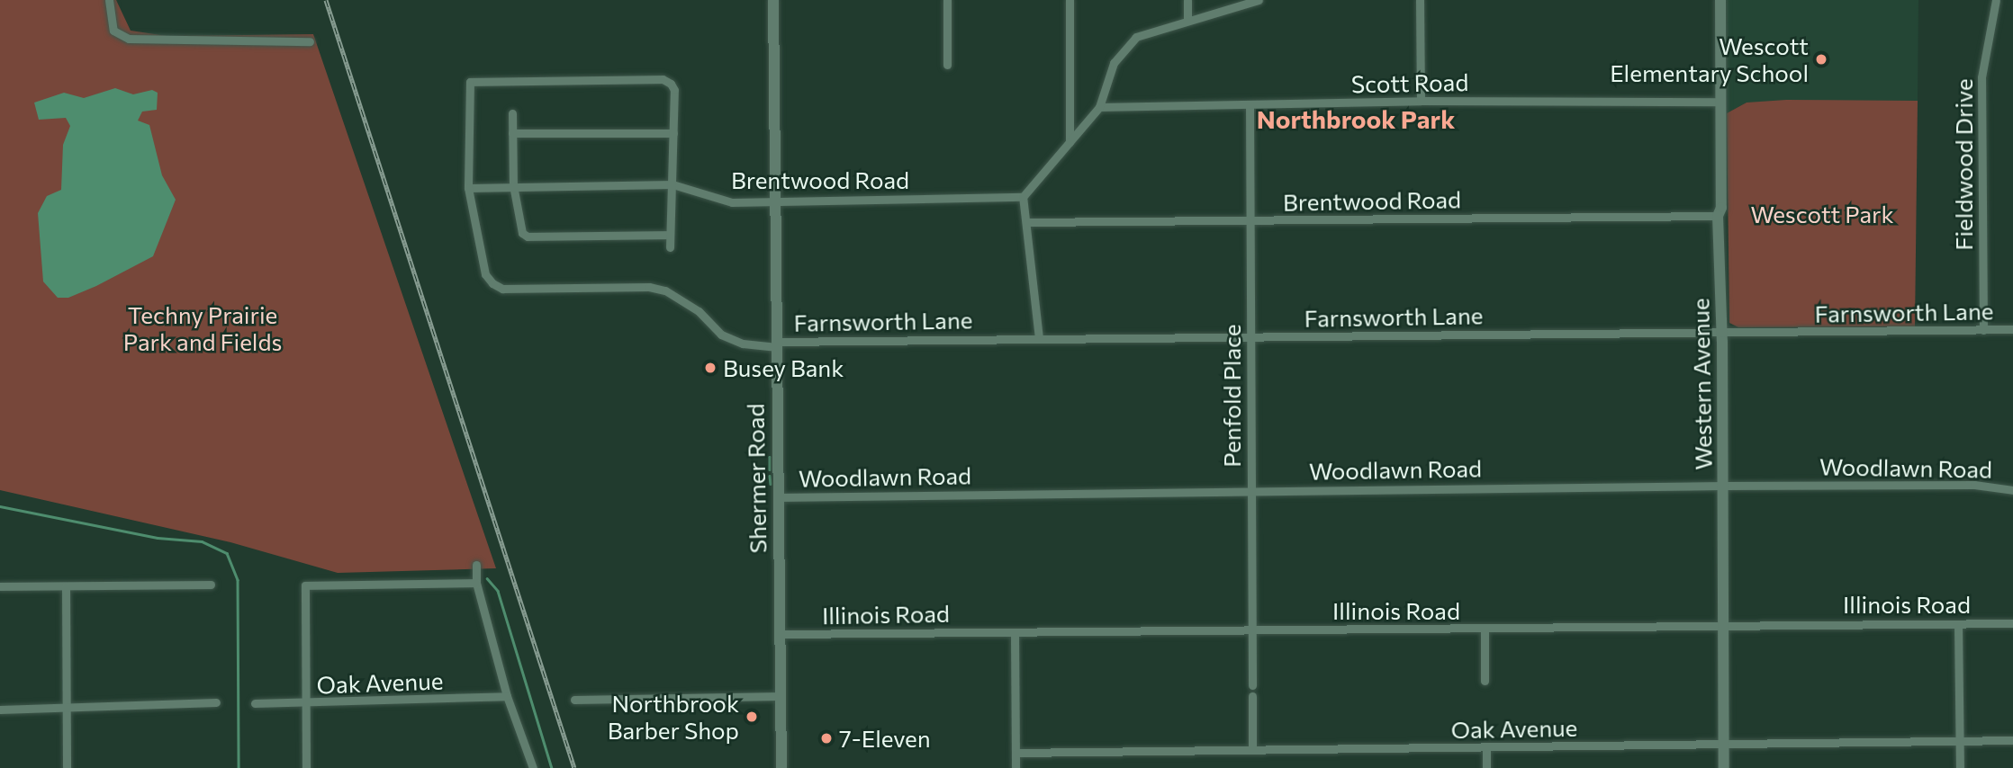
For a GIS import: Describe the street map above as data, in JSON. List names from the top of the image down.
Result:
{
  "streets": {
    "street": [
      "Scott Road",
      "Fieldwood Drive",
      "Brentwood Road",
      "Farnsworth Lane",
      "Western Avenue",
      "Penfold Place",
      "Woodlawn Road",
      "Shermer Road",
      "Illinois Road",
      "Oak Avenue"
    ]
  },
  "crossings": [
    ["Scott Road", "Western Avenue"],
    ["Scott Road", "Penfold Place"],
    ["Fieldwood Drive", "Farnsworth Lane"],
    ["Brentwood Road", "Farnsworth Lane"],
    ["Brentwood Road", "Western Avenue"],
    ["Brentwood Road", "Penfold Place"],
    ["Brentwood Road", "Shermer Road"],
    ["Farnsworth Lane", "Western Avenue"],
    ["Farnsworth Lane", "Penfold Place"],
    ["Farnsworth Lane", "Shermer Road"],
    ["Western Avenue", "Woodlawn Road"],
    ["Western Avenue", "Illinois Road"],
    ["Western Avenue", "Oak Avenue"],
    ["Penfold Place", "Woodlawn Road"],
    ["Penfold Place", "Illinois Road"],
    ["Woodlawn Road", "Shermer Road"],
    ["Shermer Road", "Illinois Road"]
  ],
  "districts": ["Northbrook Park"],
  "parks": ["Wescott Park", "Techny Prairie Park and Fields"],
  "places": [
    "Wescott Elementary School",
    "Busey Bank",
    "Northbrook Barber Shop",
    "7-Eleven"
  ]
}
